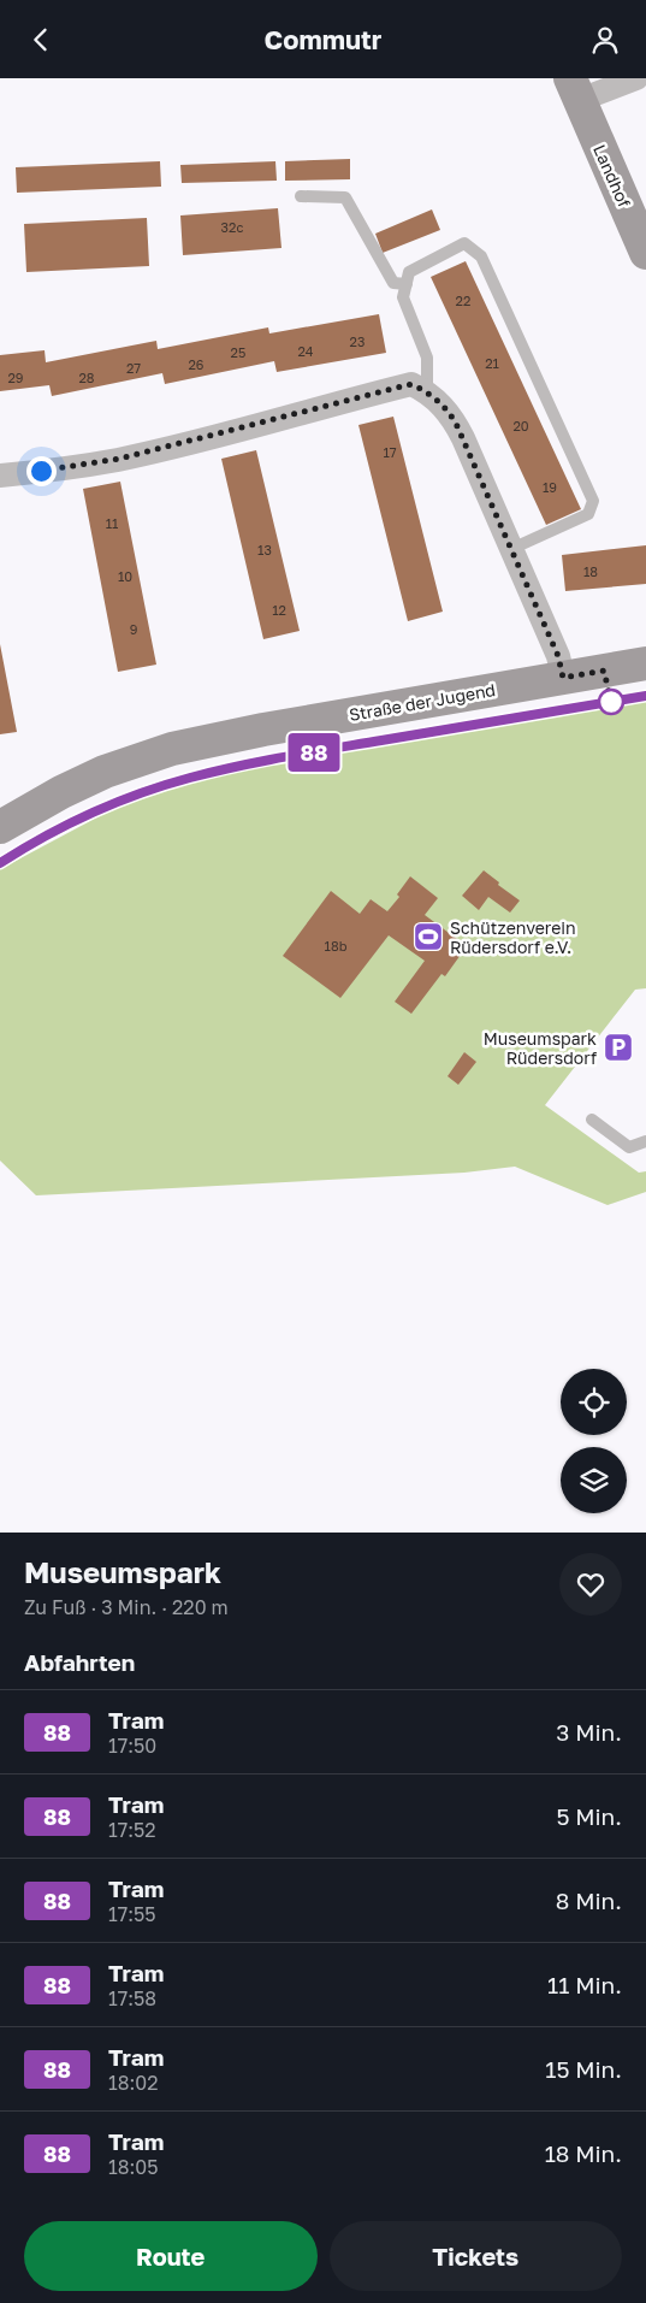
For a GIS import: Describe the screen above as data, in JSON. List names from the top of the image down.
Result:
{
  "streets": {
    "street": ["Landhof", "Straße der Jugend"]
  },
  "places": {
    "sports": ["Schützenverein Rüdersdorf e.V."],
    "parking": ["Museumspark Rüdersdorf"]
  },
  "lines": ["tram line 88"],
  "house_numbers": [
    "32c",
    "22",
    "23",
    "24",
    "25",
    "21",
    "26",
    "27",
    "29",
    "28",
    "20",
    "17",
    "19",
    "11",
    "13",
    "18",
    "10",
    "12",
    "9",
    "18b"
  ],
  "page": {
    "header": "Commutr",
    "on_map": "88",
    "heading": [
      ["Museumspark", "Zu Fuß · 3 Min. · 220 m"],
      "Abfahrten"
    ],
    "list": [
      {
        "mark": "88",
        "name": "Tram",
        "note": "17:50",
        "value": "3 Min."
      },
      {
        "mark": "88",
        "name": "Tram",
        "note": "17:52",
        "value": "5 Min."
      },
      {
        "mark": "88",
        "name": "Tram",
        "note": "17:55",
        "value": "8 Min."
      },
      {
        "mark": "88",
        "name": "Tram",
        "note": "17:58",
        "value": "11 Min."
      },
      {
        "mark": "88",
        "name": "Tram",
        "note": "18:02",
        "value": "15 Min."
      },
      {
        "mark": "88",
        "name": "Tram",
        "note": "18:05",
        "value": "18 Min."
      }
    ],
    "buttons": ["Route", "Tickets"]
  }
}
